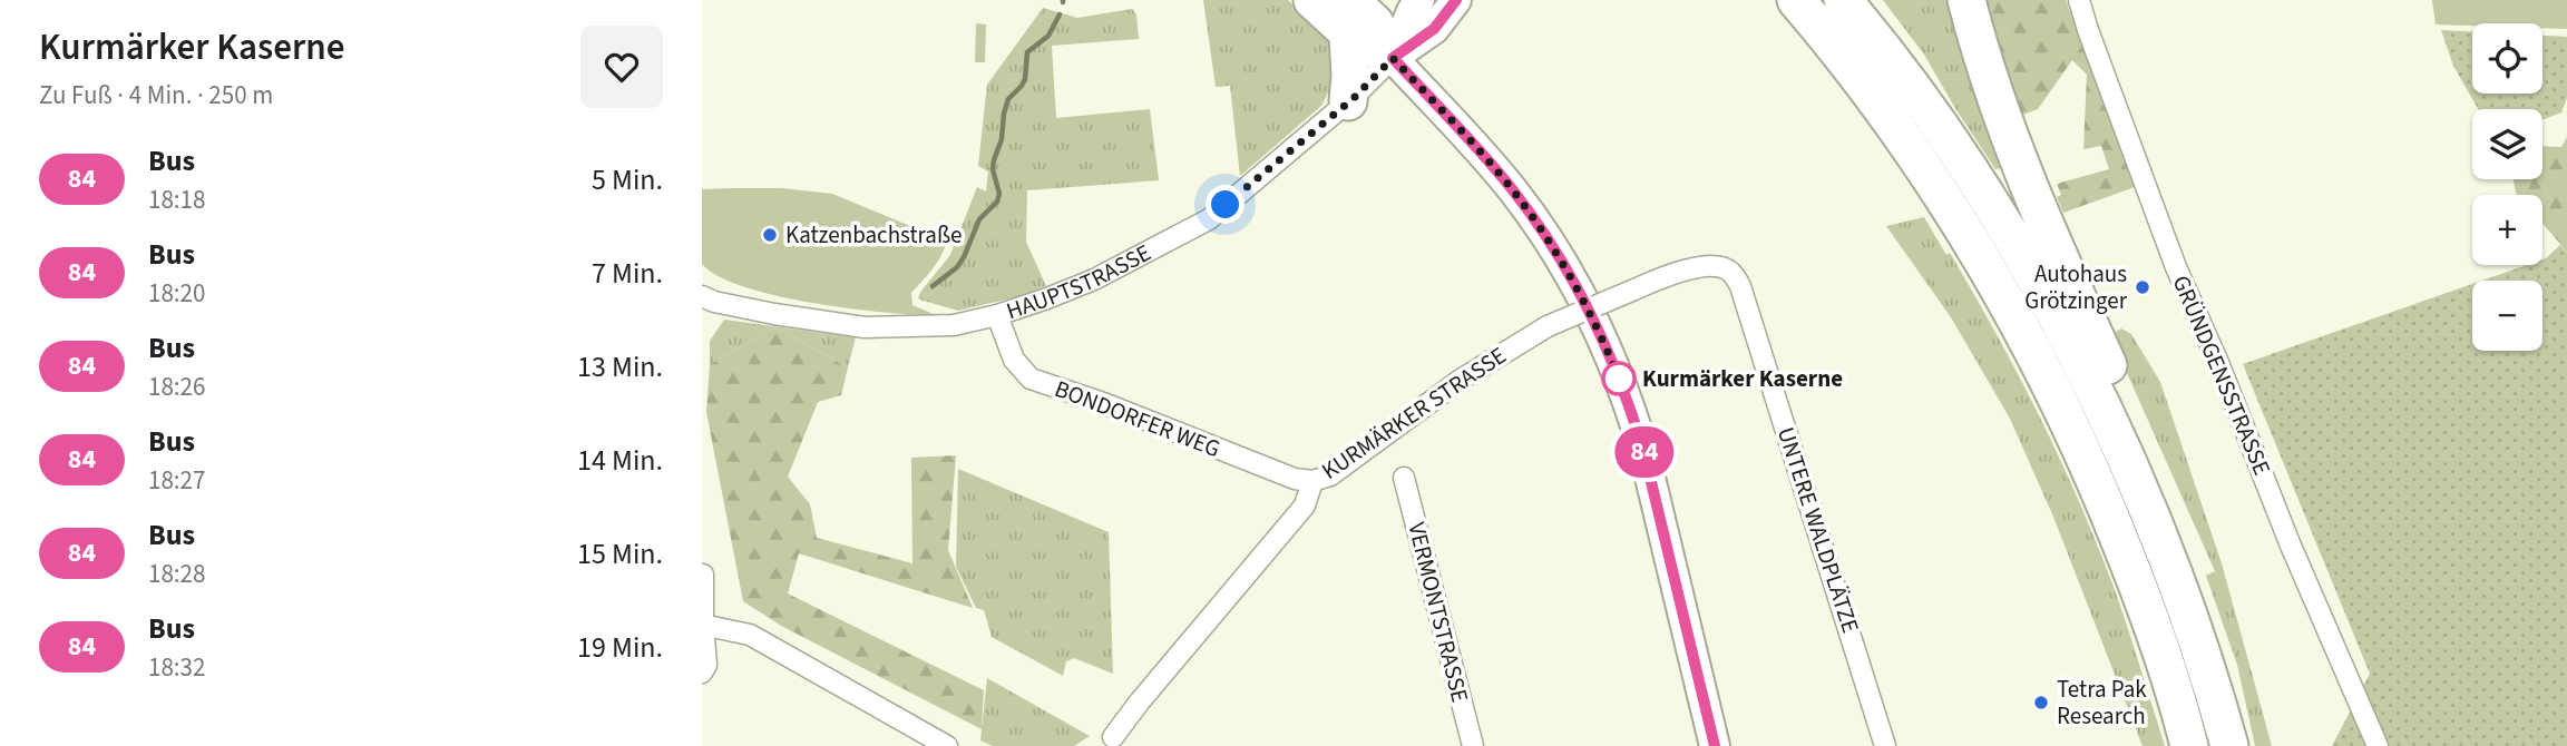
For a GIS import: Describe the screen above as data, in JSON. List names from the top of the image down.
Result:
{
  "streets": {
    "street": [
      "HAUPTSTRASSE",
      "GRÜNDGENSSTRASSE",
      "KURMÄRKER STRASSE",
      "BONDORFER WEG",
      "UNTERE WALDPLÄTZE",
      "VERMONTSTRASSE"
    ]
  },
  "crossings": [
    ["HAUPTSTRASSE", "BONDORFER WEG"],
    ["KURMÄRKER STRASSE", "BONDORFER WEG"],
    ["KURMÄRKER STRASSE", "UNTERE WALDPLÄTZE"]
  ],
  "places": [
    "Katzenbachstraße",
    "Autohaus Grötzinger",
    "Kurmärker Kaserne",
    "Tetra Pak Research"
  ],
  "lines": ["bus line 84"],
  "page": {
    "heading": ["Kurmärker Kaserne", "Zu Fuß · 4 Min. · 250 m"],
    "on_map": "84",
    "map_buttons": ["+", "−"],
    "list": [
      {
        "mark": "84",
        "name": "Bus",
        "note": "18:18",
        "value": "5 Min."
      },
      {
        "mark": "84",
        "name": "Bus",
        "note": "18:20",
        "value": "7 Min."
      },
      {
        "mark": "84",
        "name": "Bus",
        "note": "18:26",
        "value": "13 Min."
      },
      {
        "mark": "84",
        "name": "Bus",
        "note": "18:27",
        "value": "14 Min."
      },
      {
        "mark": "84",
        "name": "Bus",
        "note": "18:28",
        "value": "15 Min."
      },
      {
        "mark": "84",
        "name": "Bus",
        "note": "18:32",
        "value": "19 Min."
      }
    ]
  }
}
